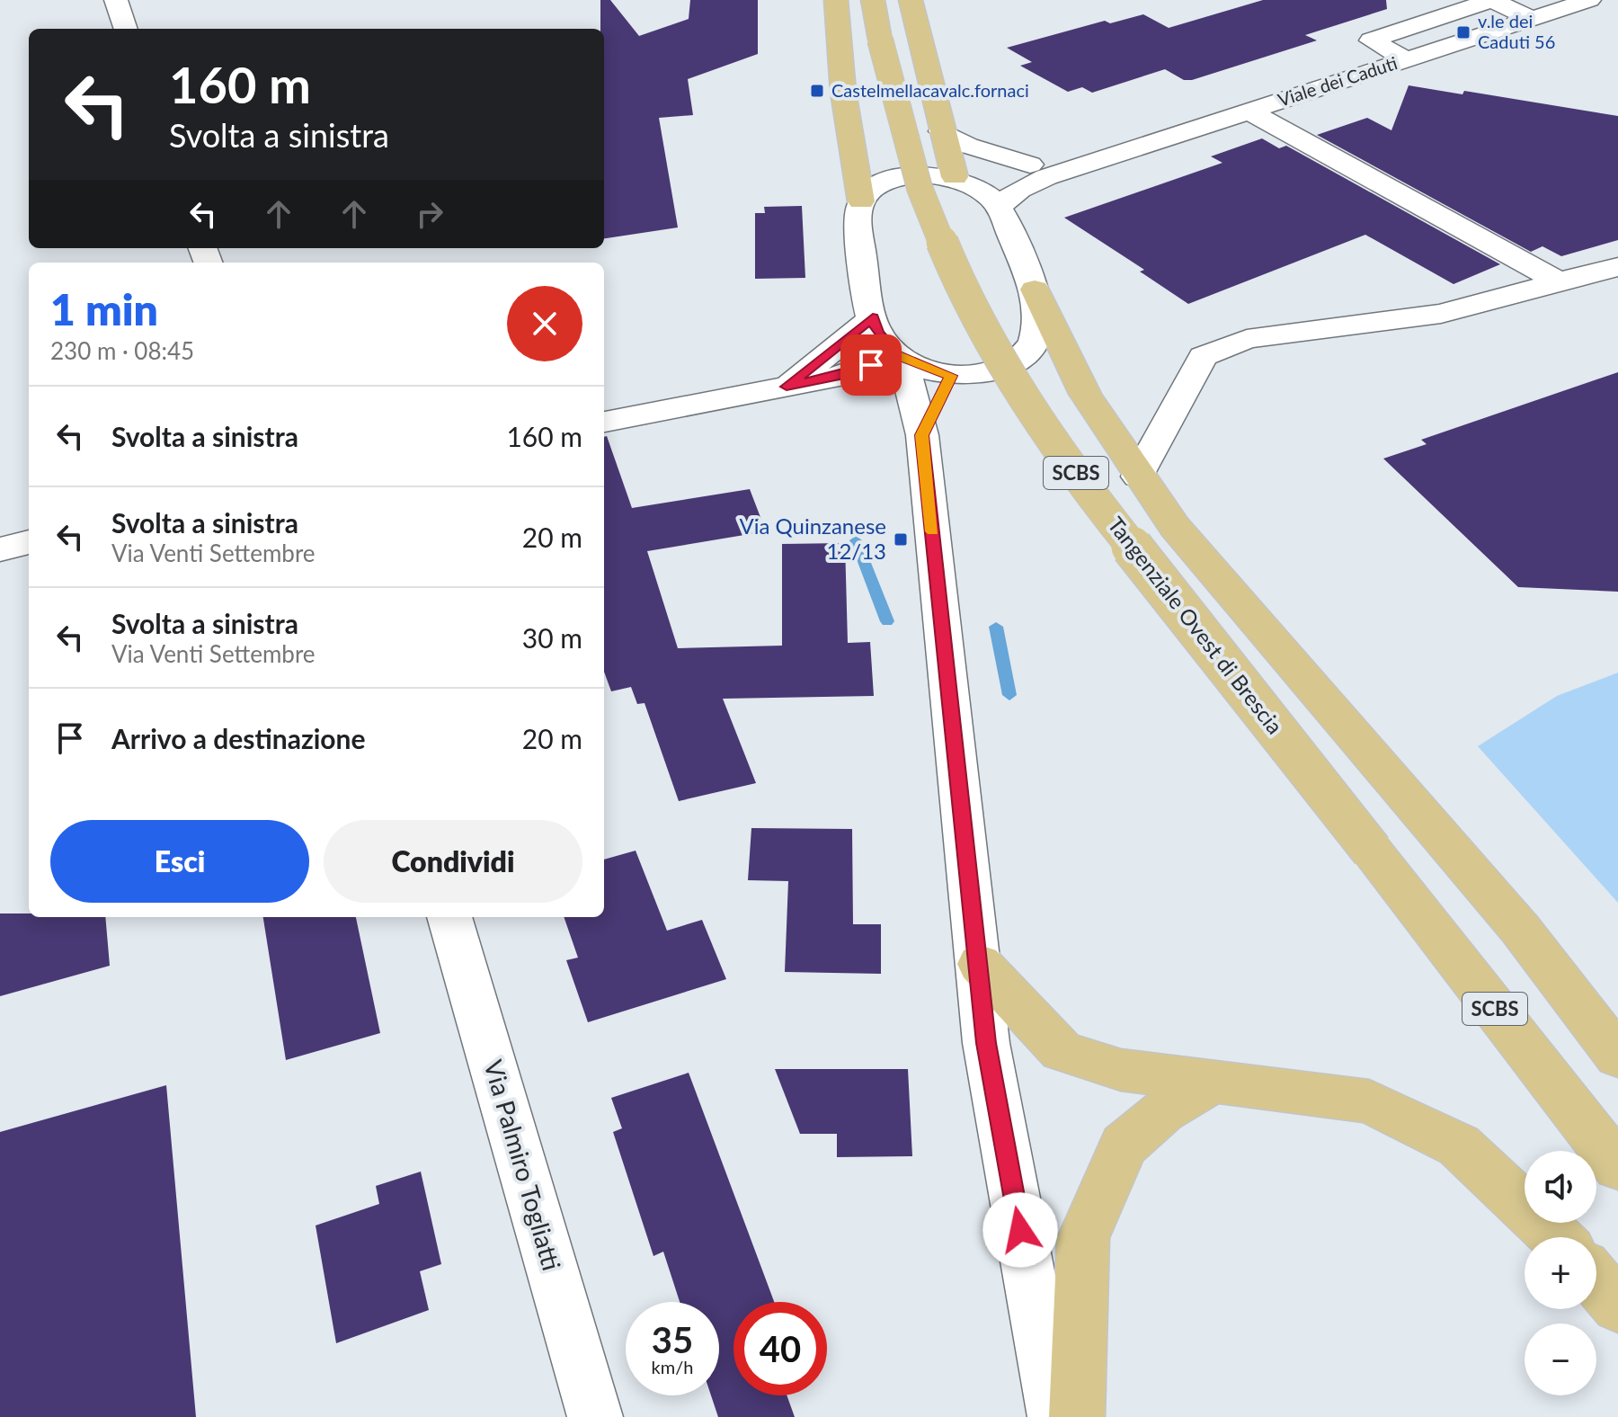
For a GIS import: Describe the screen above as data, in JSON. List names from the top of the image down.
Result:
{
  "streets": {
    "main road": ["SCBS", "Tangenziale Ovest di Brescia"],
    "street": ["Viale dei Caduti", "Via Palmiro Togliatti"]
  },
  "places": {
    "transit": ["v.le dei Caduti 56", "Castelmellacavalc.fornaci", "Via Quinzanese 12/13"]
  },
  "page": {
    "turn": ["160 m", "Svolta a sinistra"],
    "heading": ["1 min", "230 m · 08:45"],
    "list": [
      {
        "name": "Svolta a sinistra",
        "value": "160 m"
      },
      {
        "name": "Svolta a sinistra",
        "note": "Via Venti Settembre",
        "value": "20 m"
      },
      {
        "name": "Svolta a sinistra",
        "note": "Via Venti Settembre",
        "value": "30 m"
      },
      {
        "name": "Arrivo a destinazione",
        "value": "20 m"
      }
    ],
    "buttons": ["Esci", "Condividi"],
    "map_buttons": ["+", "−"],
    "speed": "35 km/h",
    "limit": "40"
  }
}
